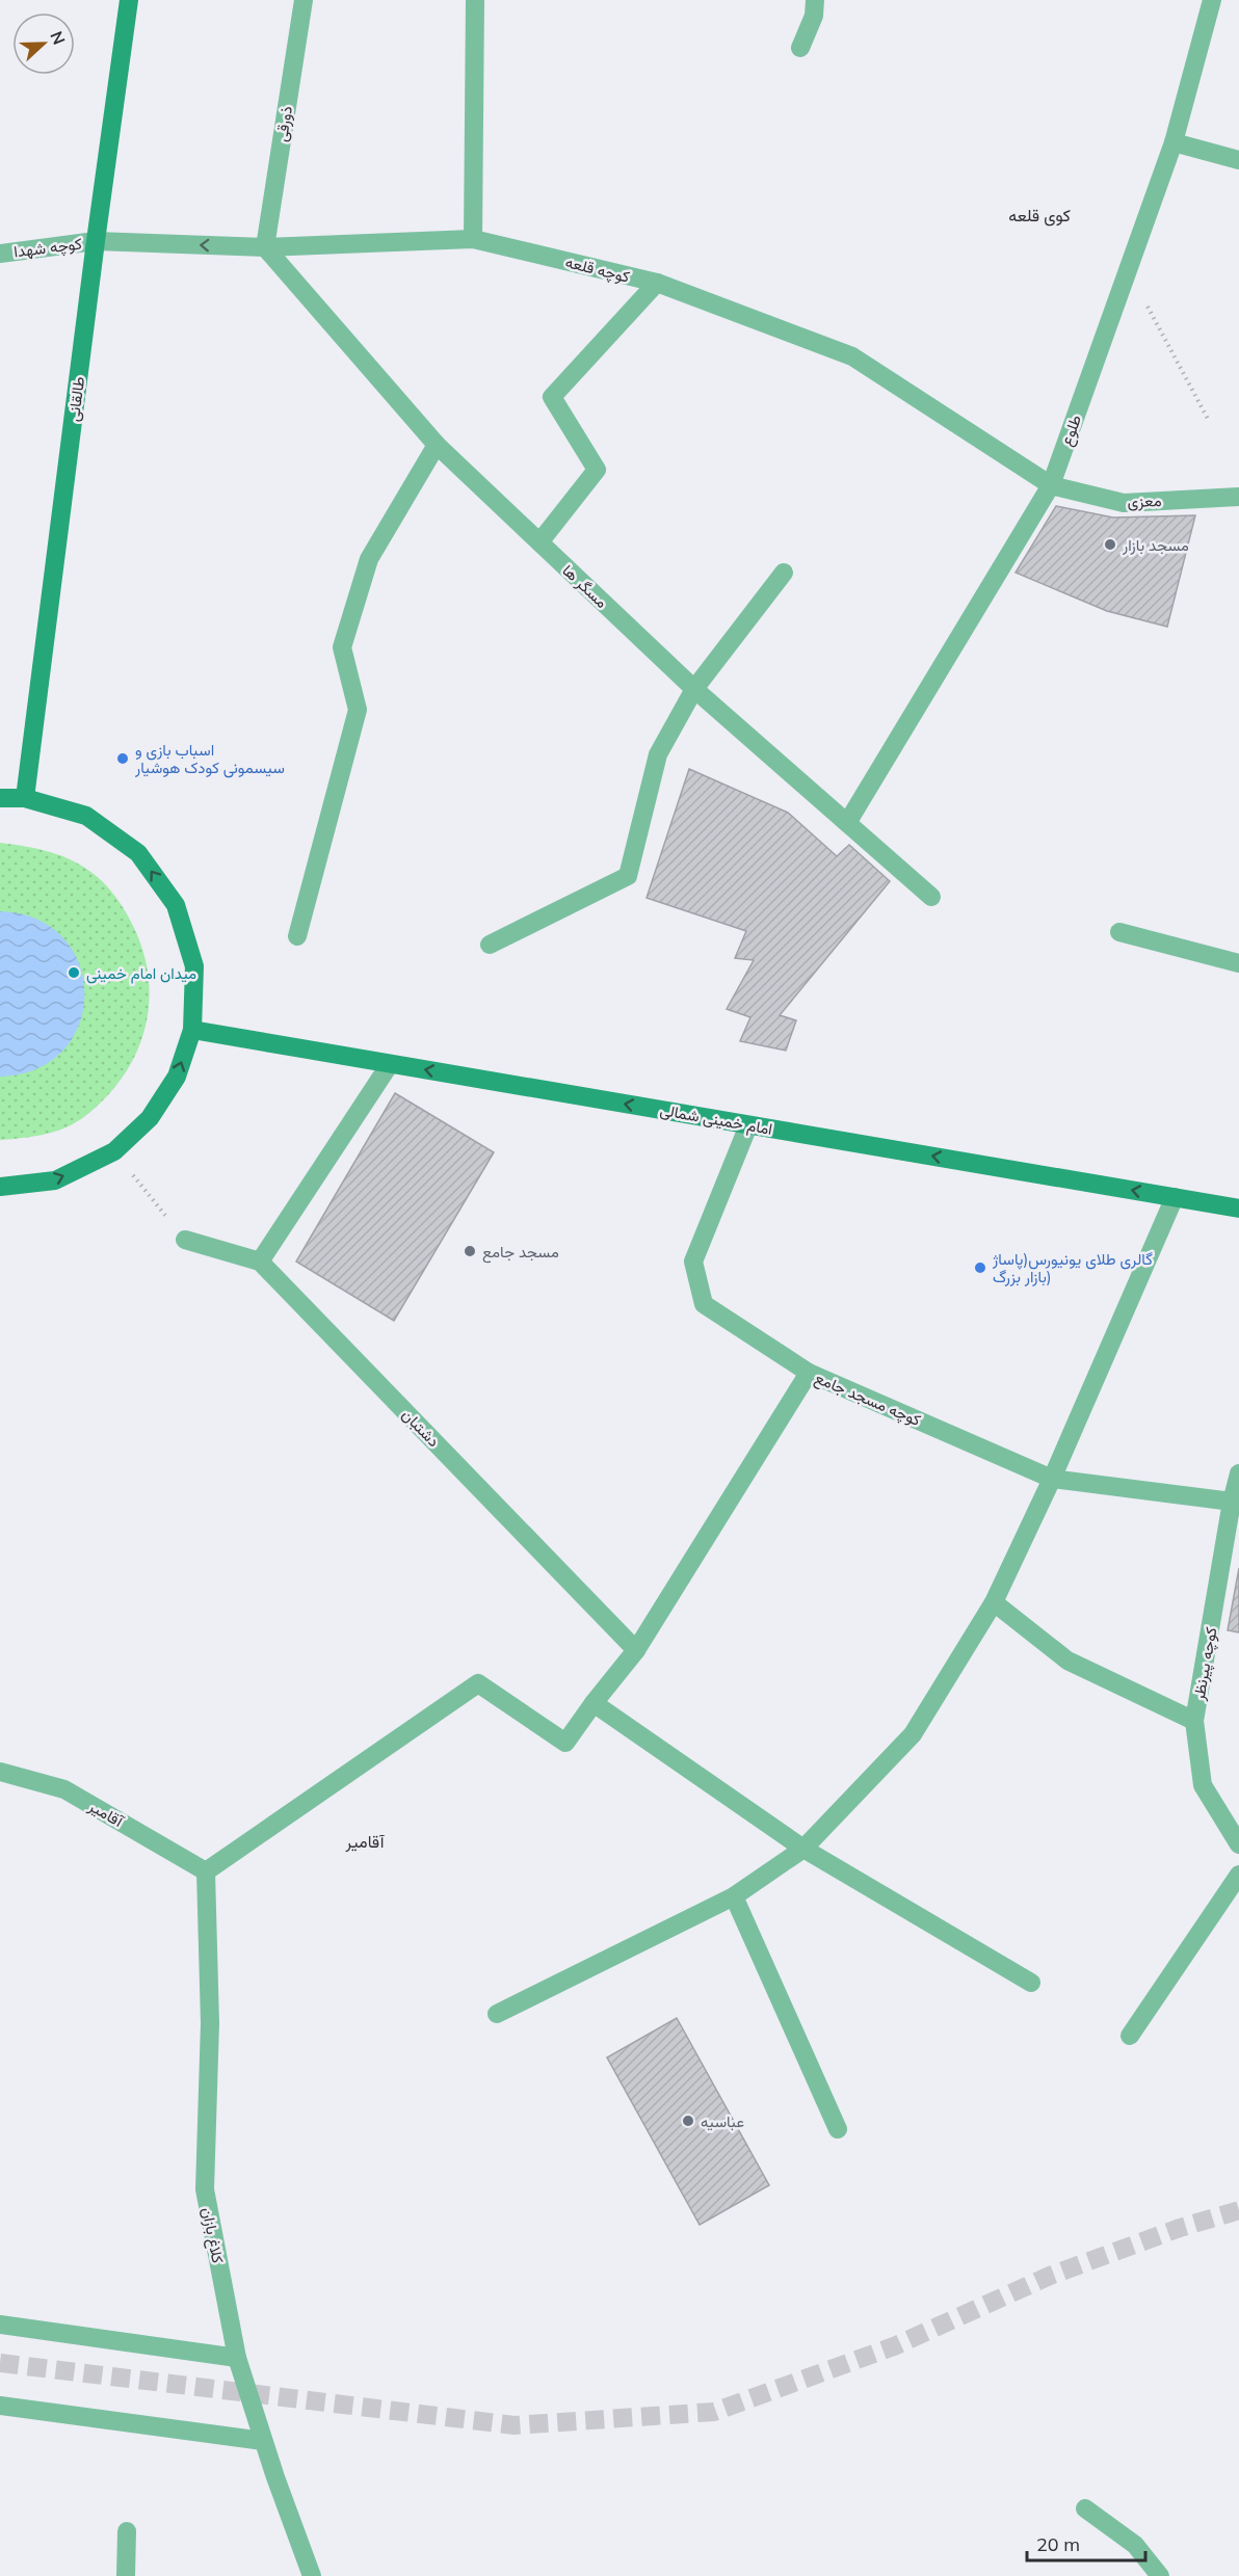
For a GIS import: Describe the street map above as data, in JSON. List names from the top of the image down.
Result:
{
  "streets": {
    "main road": ["طالقانی", "امام خمینی شمالی"],
    "street": [
      "ذورقی",
      "کوچه شهدا",
      "کوچه قلعه",
      "طلوع",
      "معزی",
      "مسگر ها",
      "کوچه مسجد جامع",
      "دشتبان",
      "کوچه پیرنظر",
      "آقامیر",
      "کلاغ بازان"
    ]
  },
  "crossings": [
    ["ذورقی", "کوچه قلعه"],
    ["ذورقی", "مسگر ها"],
    ["کوچه شهدا", "کوچه قلعه"],
    ["کوچه شهدا", "طالقانی"],
    ["کوچه قلعه", "طالقانی"],
    ["کوچه قلعه", "طلوع"],
    ["کوچه قلعه", "معزی"],
    ["کوچه قلعه", "مسگر ها"],
    ["طلوع", "معزی"],
    ["طلوع", "مسگر ها"],
    ["امام خمینی شمالی", "کوچه مسجد جامع"],
    ["کوچه مسجد جامع", "کوچه پیرنظر"],
    ["آقامیر", "کلاغ بازان"]
  ],
  "one_way": ["امام خمینی شمالی"],
  "districts": ["کوی قلعه", "آقامیر"],
  "places": [
    "مسجد بازار",
    "اسباب بازی و سیسمونی کودک هوشیار",
    "میدان امام خمینی",
    "مسجد جامع",
    "گالری طلای یونیورس(پاساژ بازار بزرگ)",
    "عباسیه"
  ],
  "scale_bar": "20 m",
  "north": "right"
}
